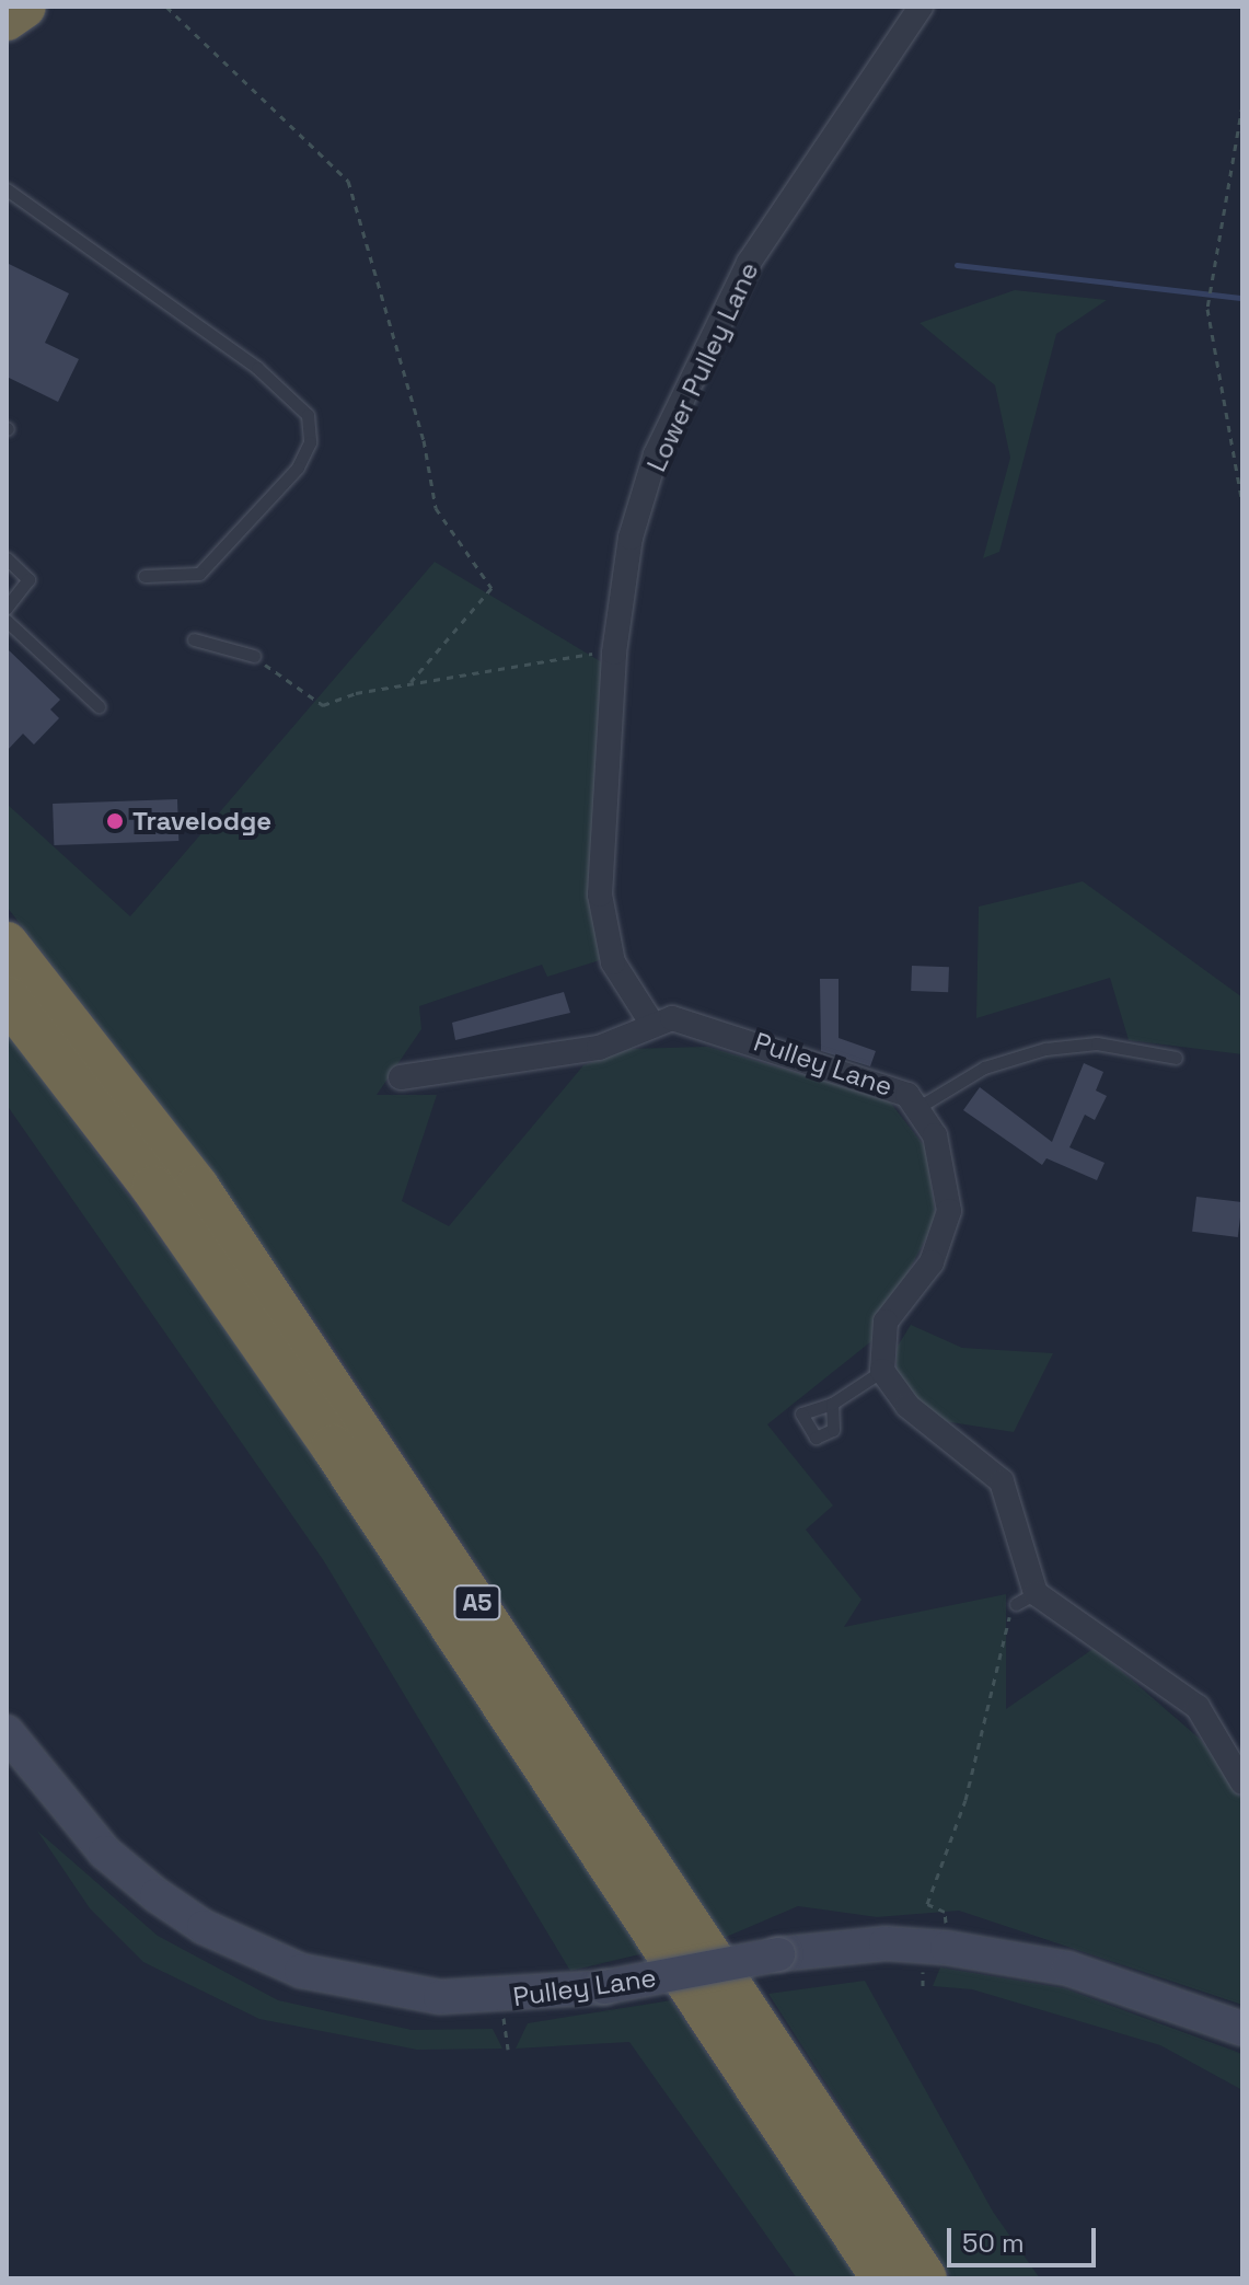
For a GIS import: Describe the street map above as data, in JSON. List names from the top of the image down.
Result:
{
  "streets": {
    "highway": ["A5"],
    "street": ["Lower Pulley Lane", "Pulley Lane"]
  },
  "crossings": [
    ["Lower Pulley Lane", "Pulley Lane"]
  ],
  "places": ["Travelodge"],
  "scale_bar": "50 m"
}
